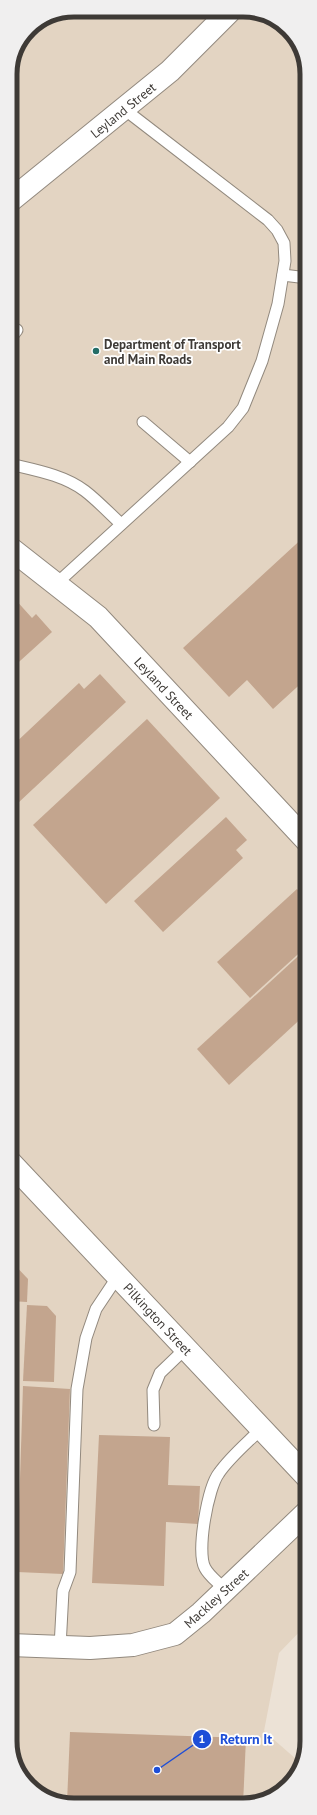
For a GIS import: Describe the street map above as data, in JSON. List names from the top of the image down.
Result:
{
  "streets": {
    "street": ["Leyland Street", "Pilkington Street", "Mackley Street"]
  },
  "places": ["Department of Transport and Main Roads", "Return It"]
}
